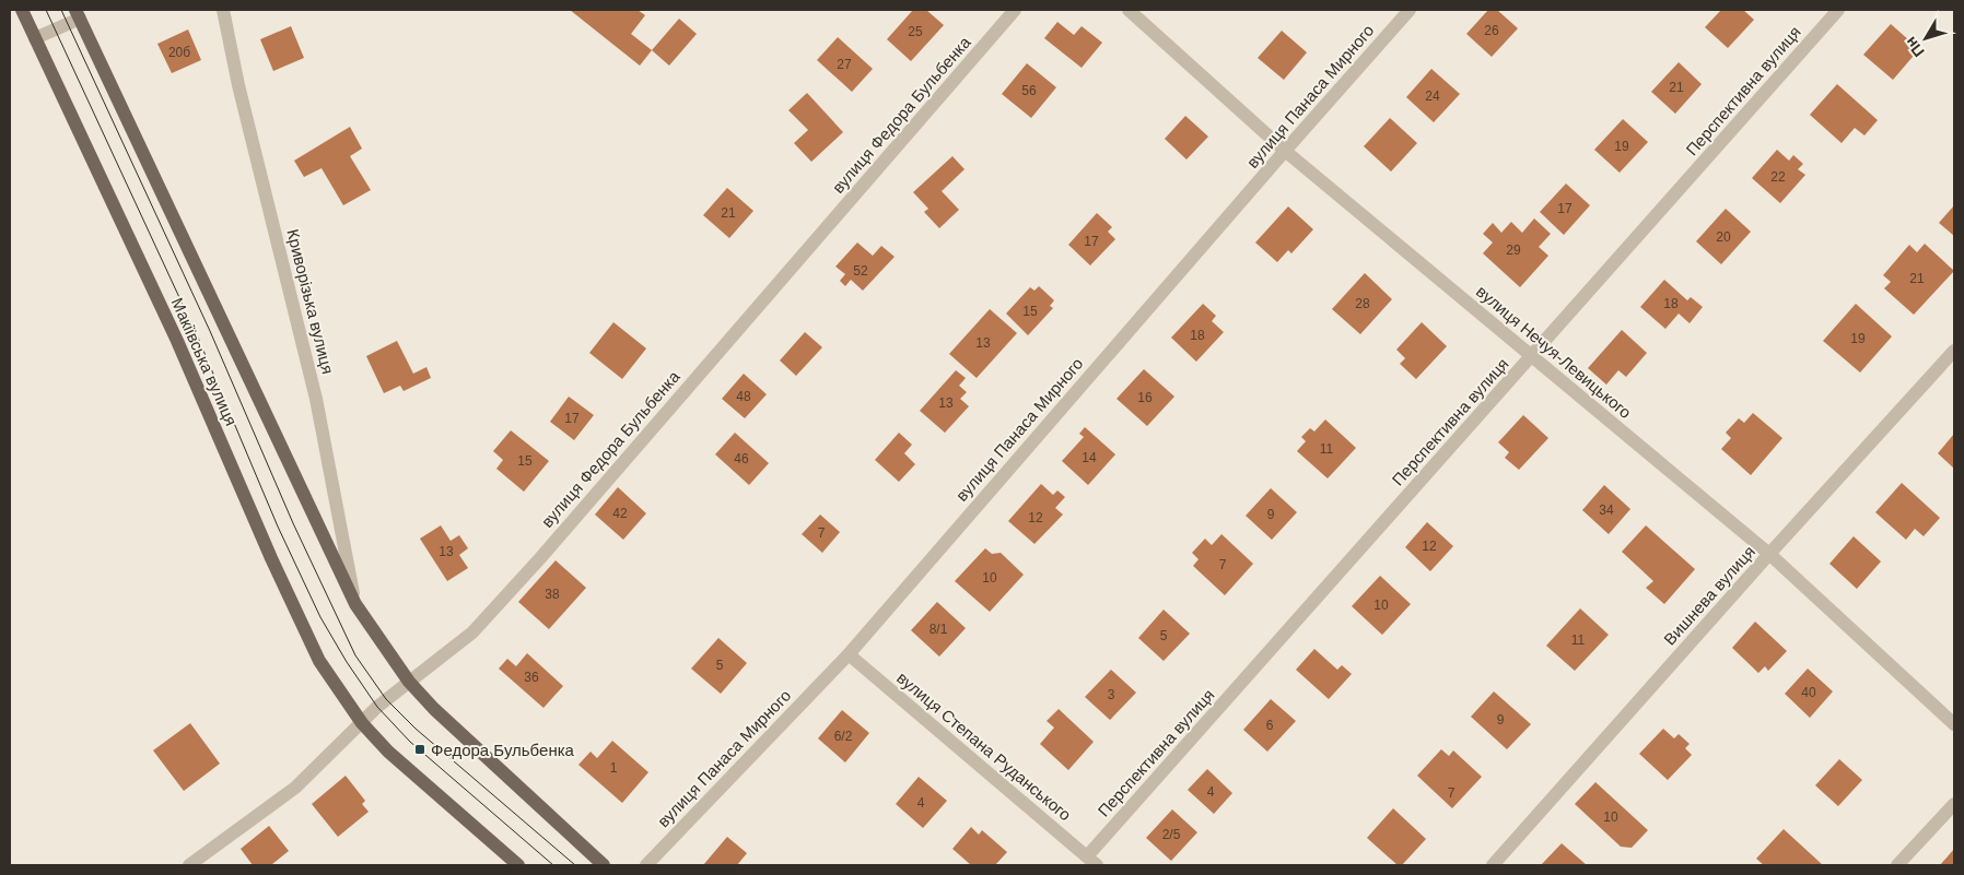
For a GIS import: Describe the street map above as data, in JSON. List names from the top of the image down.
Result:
{
  "streets": {
    "main road": ["Макіївська вулиця"],
    "street": [
      "Перспективна вулиця",
      "вулиця Панаса Мирного",
      "вулиця Федора Бульбенка",
      "Криворізька вулиця",
      "вулиця Нечуя-Левицького",
      "Вишнева вулиця",
      "вулиця Степана Руданського"
    ]
  },
  "crossings": [
    ["Перспективна вулиця", "вулиця Нечуя-Левицького"],
    ["Перспективна вулиця", "вулиця Степана Руданського"],
    ["вулиця Панаса Мирного", "вулиця Нечуя-Левицького"],
    ["вулиця Панаса Мирного", "вулиця Степана Руданського"],
    ["вулиця Федора Бульбенка", "Макіївська вулиця"],
    ["Криворізька вулиця", "Макіївська вулиця"],
    ["вулиця Нечуя-Левицького", "Вишнева вулиця"]
  ],
  "places": {
    "transit": ["Федора Бульбенка"]
  },
  "house_numbers": [
    "26",
    "25",
    "20б",
    "27",
    "21",
    "56",
    "24",
    "19",
    "22",
    "17",
    "21",
    "20",
    "17",
    "29",
    "52",
    "21",
    "28",
    "18",
    "15",
    "18",
    "19",
    "13",
    "48",
    "16",
    "13",
    "17",
    "11",
    "14",
    "46",
    "15",
    "34",
    "42",
    "9",
    "12",
    "7",
    "12",
    "13",
    "7",
    "10",
    "38",
    "10",
    "8/1",
    "5",
    "11",
    "5",
    "36",
    "40",
    "3",
    "9",
    "6",
    "6/2",
    "1",
    "4",
    "7",
    "4",
    "10",
    "2/5"
  ],
  "north": "bottom left"
}
